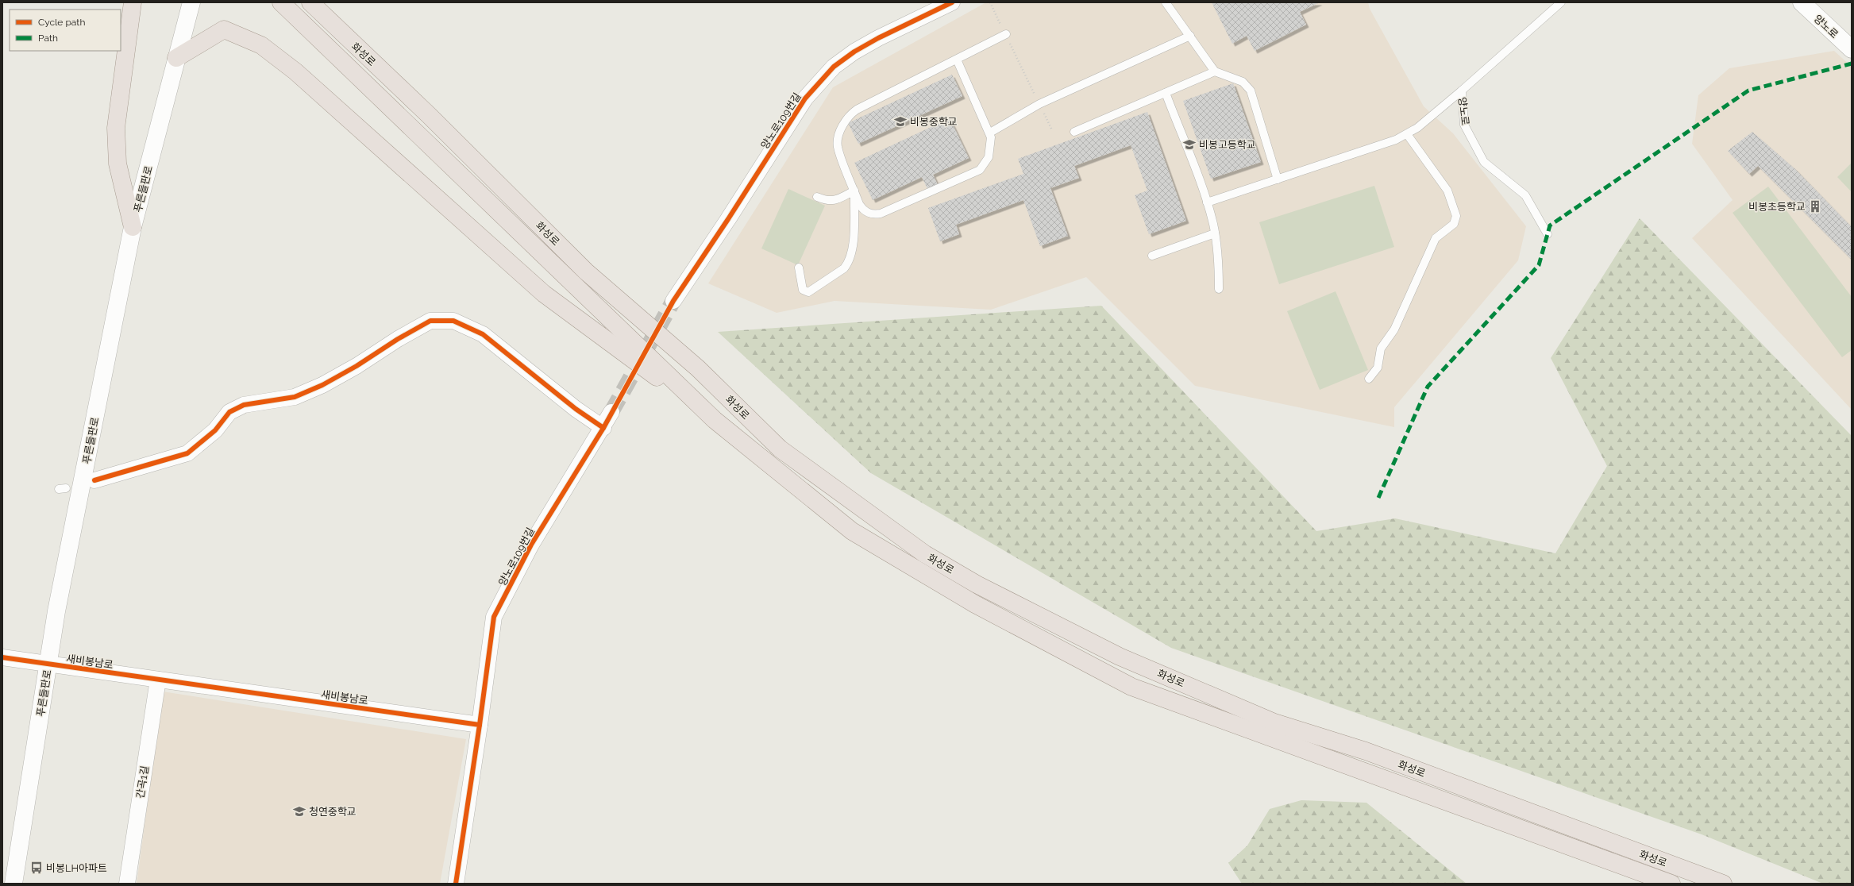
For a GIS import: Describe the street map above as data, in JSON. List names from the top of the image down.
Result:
{
  "streets": {
    "main road": ["양노로", "화성로", "푸른들판로"],
    "street": ["양노로109번길", "새비봉남로", "간곡1길"]
  },
  "crossings": [
    ["양노로109번길", "새비봉남로"],
    ["푸른들판로", "새비봉남로"],
    ["새비봉남로", "간곡1길"]
  ],
  "places": {
    "school or university": ["비봉중학교", "비봉고등학교", "청연중학교"],
    "building": ["비봉초등학교"],
    "bus stop": ["비봉LH아파트"]
  },
  "legend": ["Cycle path", "Path"]
}
